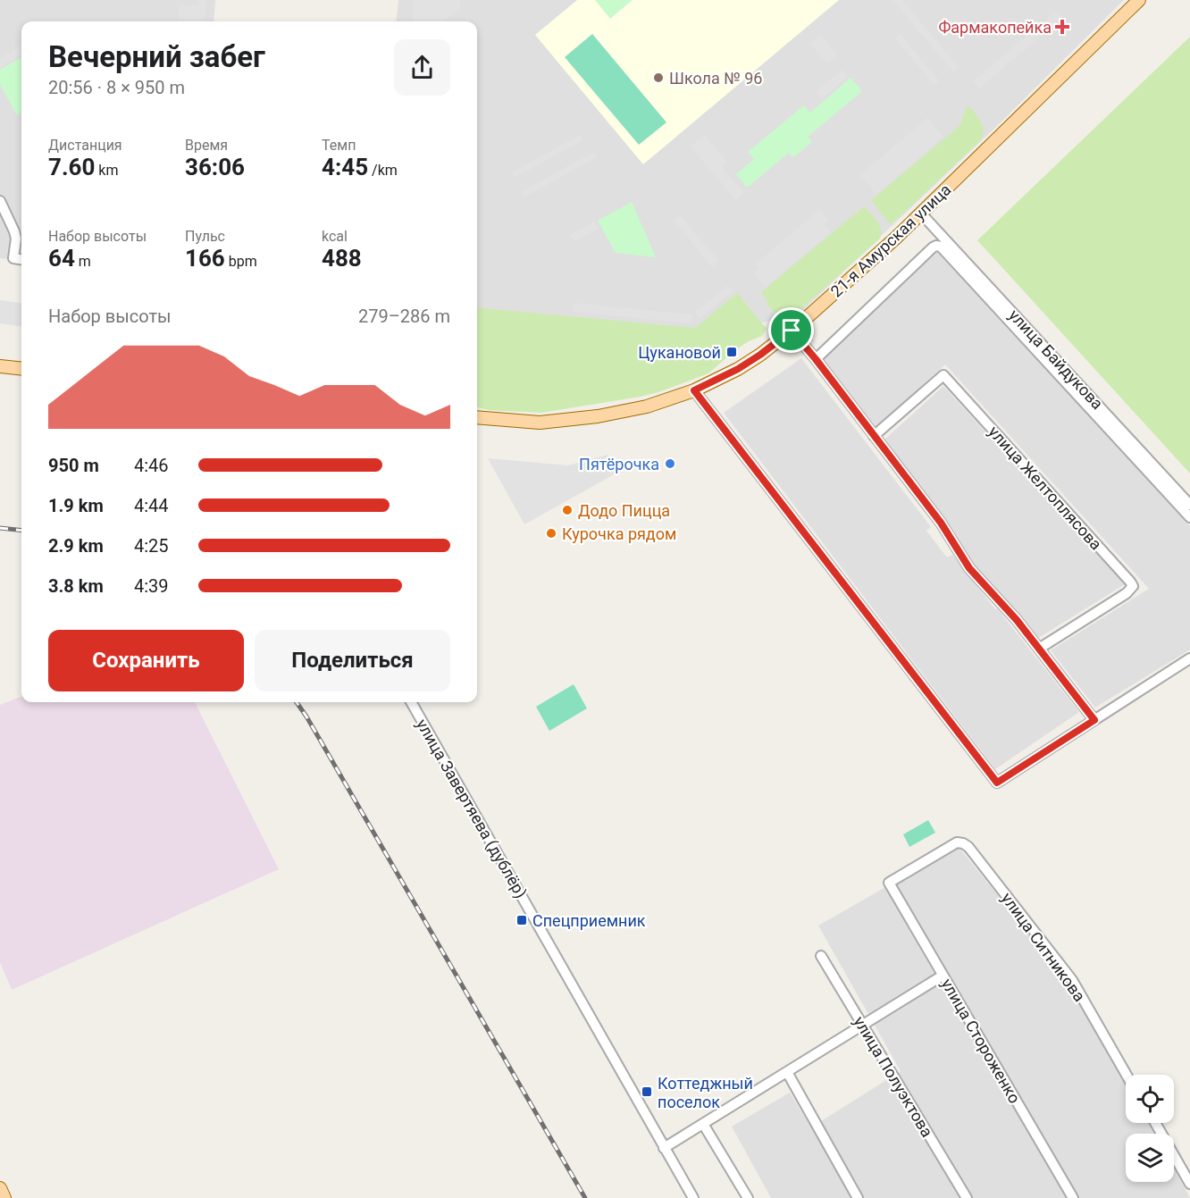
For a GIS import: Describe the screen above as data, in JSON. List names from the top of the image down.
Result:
{
  "streets": {
    "main road": ["21-я Амурская улица"],
    "street": [
      "улица Байдукова",
      "улица Желтоплясова",
      "улица Завертяева (дублёр)",
      "улица Ситникова",
      "улица Стороженко",
      "улица Полуэктова"
    ]
  },
  "crossings": [
    ["21-я Амурская улица", "улица Байдукова"],
    ["улица Ситникова", "улица Стороженко"]
  ],
  "places": {
    "health": ["Фармакопейка"],
    "other": [
      "Школа № 96",
      "Пятёрочка",
      "Додо Пицца",
      "Курочка рядом"
    ],
    "transit": ["Цукановой", "Спецприемник", "Коттеджный поселок"]
  },
  "page": {
    "heading": ["Вечерний забег", "20:56 · 8 × 950 m"],
    "stats": [
      ["Дистанция", "7.60 km"],
      ["Время", "36:06"],
      ["Темп", "4:45 /km"],
      ["Набор высоты", "64 m"],
      ["Пульс", "166 bpm"],
      ["kcal", "488"]
    ],
    "chart": ["Набор высоты", "279–286 m"],
    "list": [
      {
        "name": "950 m",
        "note": "4:46"
      },
      {
        "name": "1.9 km",
        "note": "4:44"
      },
      {
        "name": "2.9 km",
        "note": "4:25"
      },
      {
        "name": "3.8 km",
        "note": "4:39"
      }
    ],
    "buttons": ["Сохранить", "Поделиться"]
  }
}
